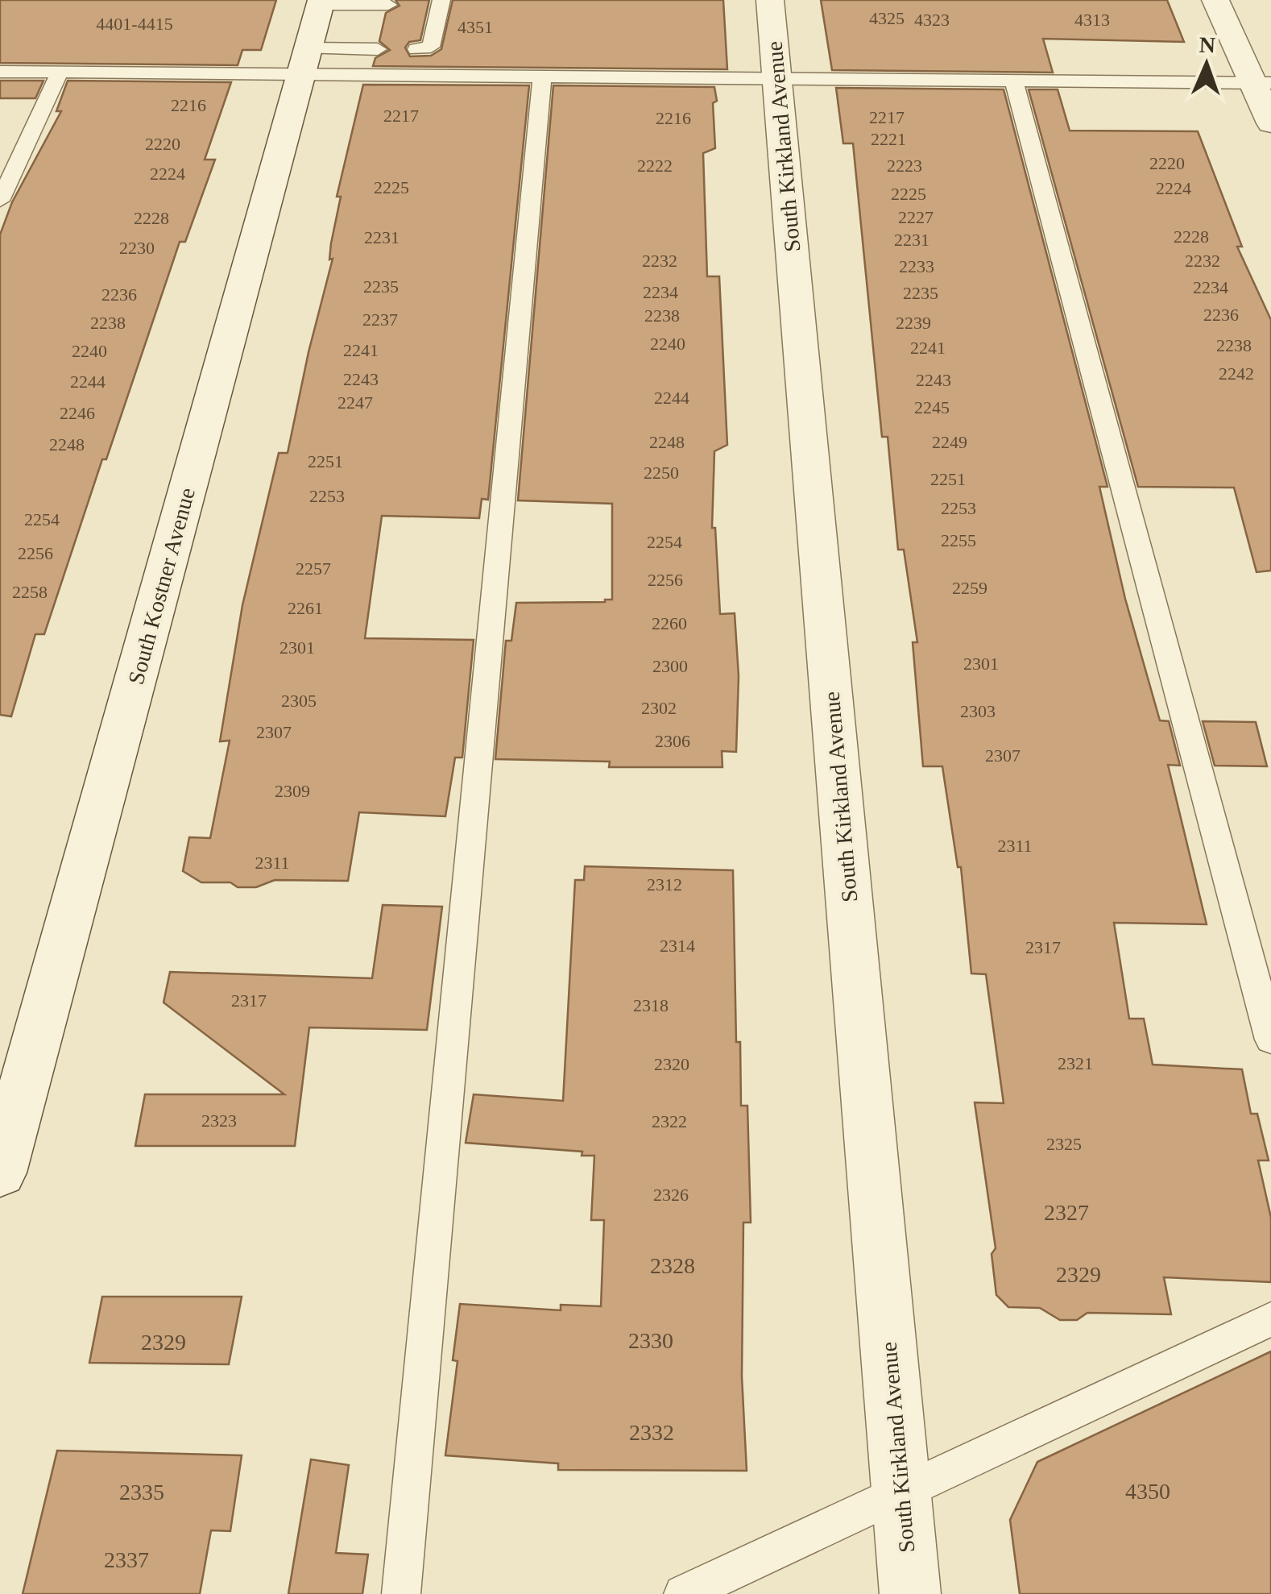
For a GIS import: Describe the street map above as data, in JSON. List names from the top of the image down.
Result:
{
  "streets": {
    "street": ["South Kirkland Avenue", "South Kostner Avenue"]
  },
  "house_numbers": [
    "4325",
    "4323",
    "4313",
    "4401-4415",
    "4351",
    "2216",
    "2217",
    "2217",
    "2216",
    "2221",
    "2220",
    "2220",
    "2222",
    "2223",
    "2224",
    "2225",
    "2224",
    "2225",
    "2227",
    "2228",
    "2228",
    "2231",
    "2231",
    "2230",
    "2232",
    "2232",
    "2233",
    "2235",
    "2234",
    "2234",
    "2235",
    "2236",
    "2236",
    "2238",
    "2237",
    "2238",
    "2239",
    "2240",
    "2238",
    "2241",
    "2241",
    "2240",
    "2242",
    "2243",
    "2243",
    "2244",
    "2244",
    "2247",
    "2245",
    "2246",
    "2248",
    "2249",
    "2248",
    "2251",
    "2250",
    "2251",
    "2253",
    "2253",
    "2254",
    "2255",
    "2254",
    "2256",
    "2257",
    "2256",
    "2259",
    "2258",
    "2261",
    "2260",
    "2301",
    "2301",
    "2300",
    "2305",
    "2302",
    "2303",
    "2307",
    "2306",
    "2307",
    "2309",
    "2311",
    "2311",
    "2312",
    "2314",
    "2317",
    "2317",
    "2318",
    "2321",
    "2320",
    "2323",
    "2322",
    "2325",
    "2326",
    "2327",
    "2328",
    "2329",
    "2330",
    "2329",
    "2332",
    "4350",
    "2335",
    "2337"
  ],
  "north": "top"
}
